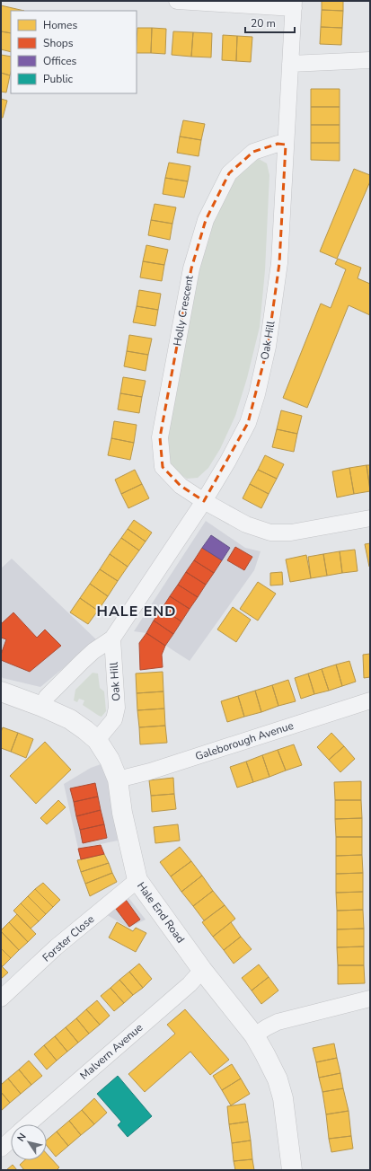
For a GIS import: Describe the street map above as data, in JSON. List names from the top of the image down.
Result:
{
  "streets": {
    "street": [
      "Holly Crescent",
      "Oak Hill",
      "Galeborough Avenue",
      "Hale End Road",
      "Forster Close",
      "Malvern Avenue"
    ]
  },
  "crossings": [
    ["Holly Crescent", "Oak Hill"],
    ["Oak Hill", "Hale End Road"],
    ["Galeborough Avenue", "Hale End Road"],
    ["Hale End Road", "Forster Close"],
    ["Hale End Road", "Malvern Avenue"]
  ],
  "districts": ["HALE END"],
  "legend": [
    "Homes",
    "Shops",
    "Offices",
    "Public"
  ],
  "scale_bar": "20 m",
  "north": "top left"
}
